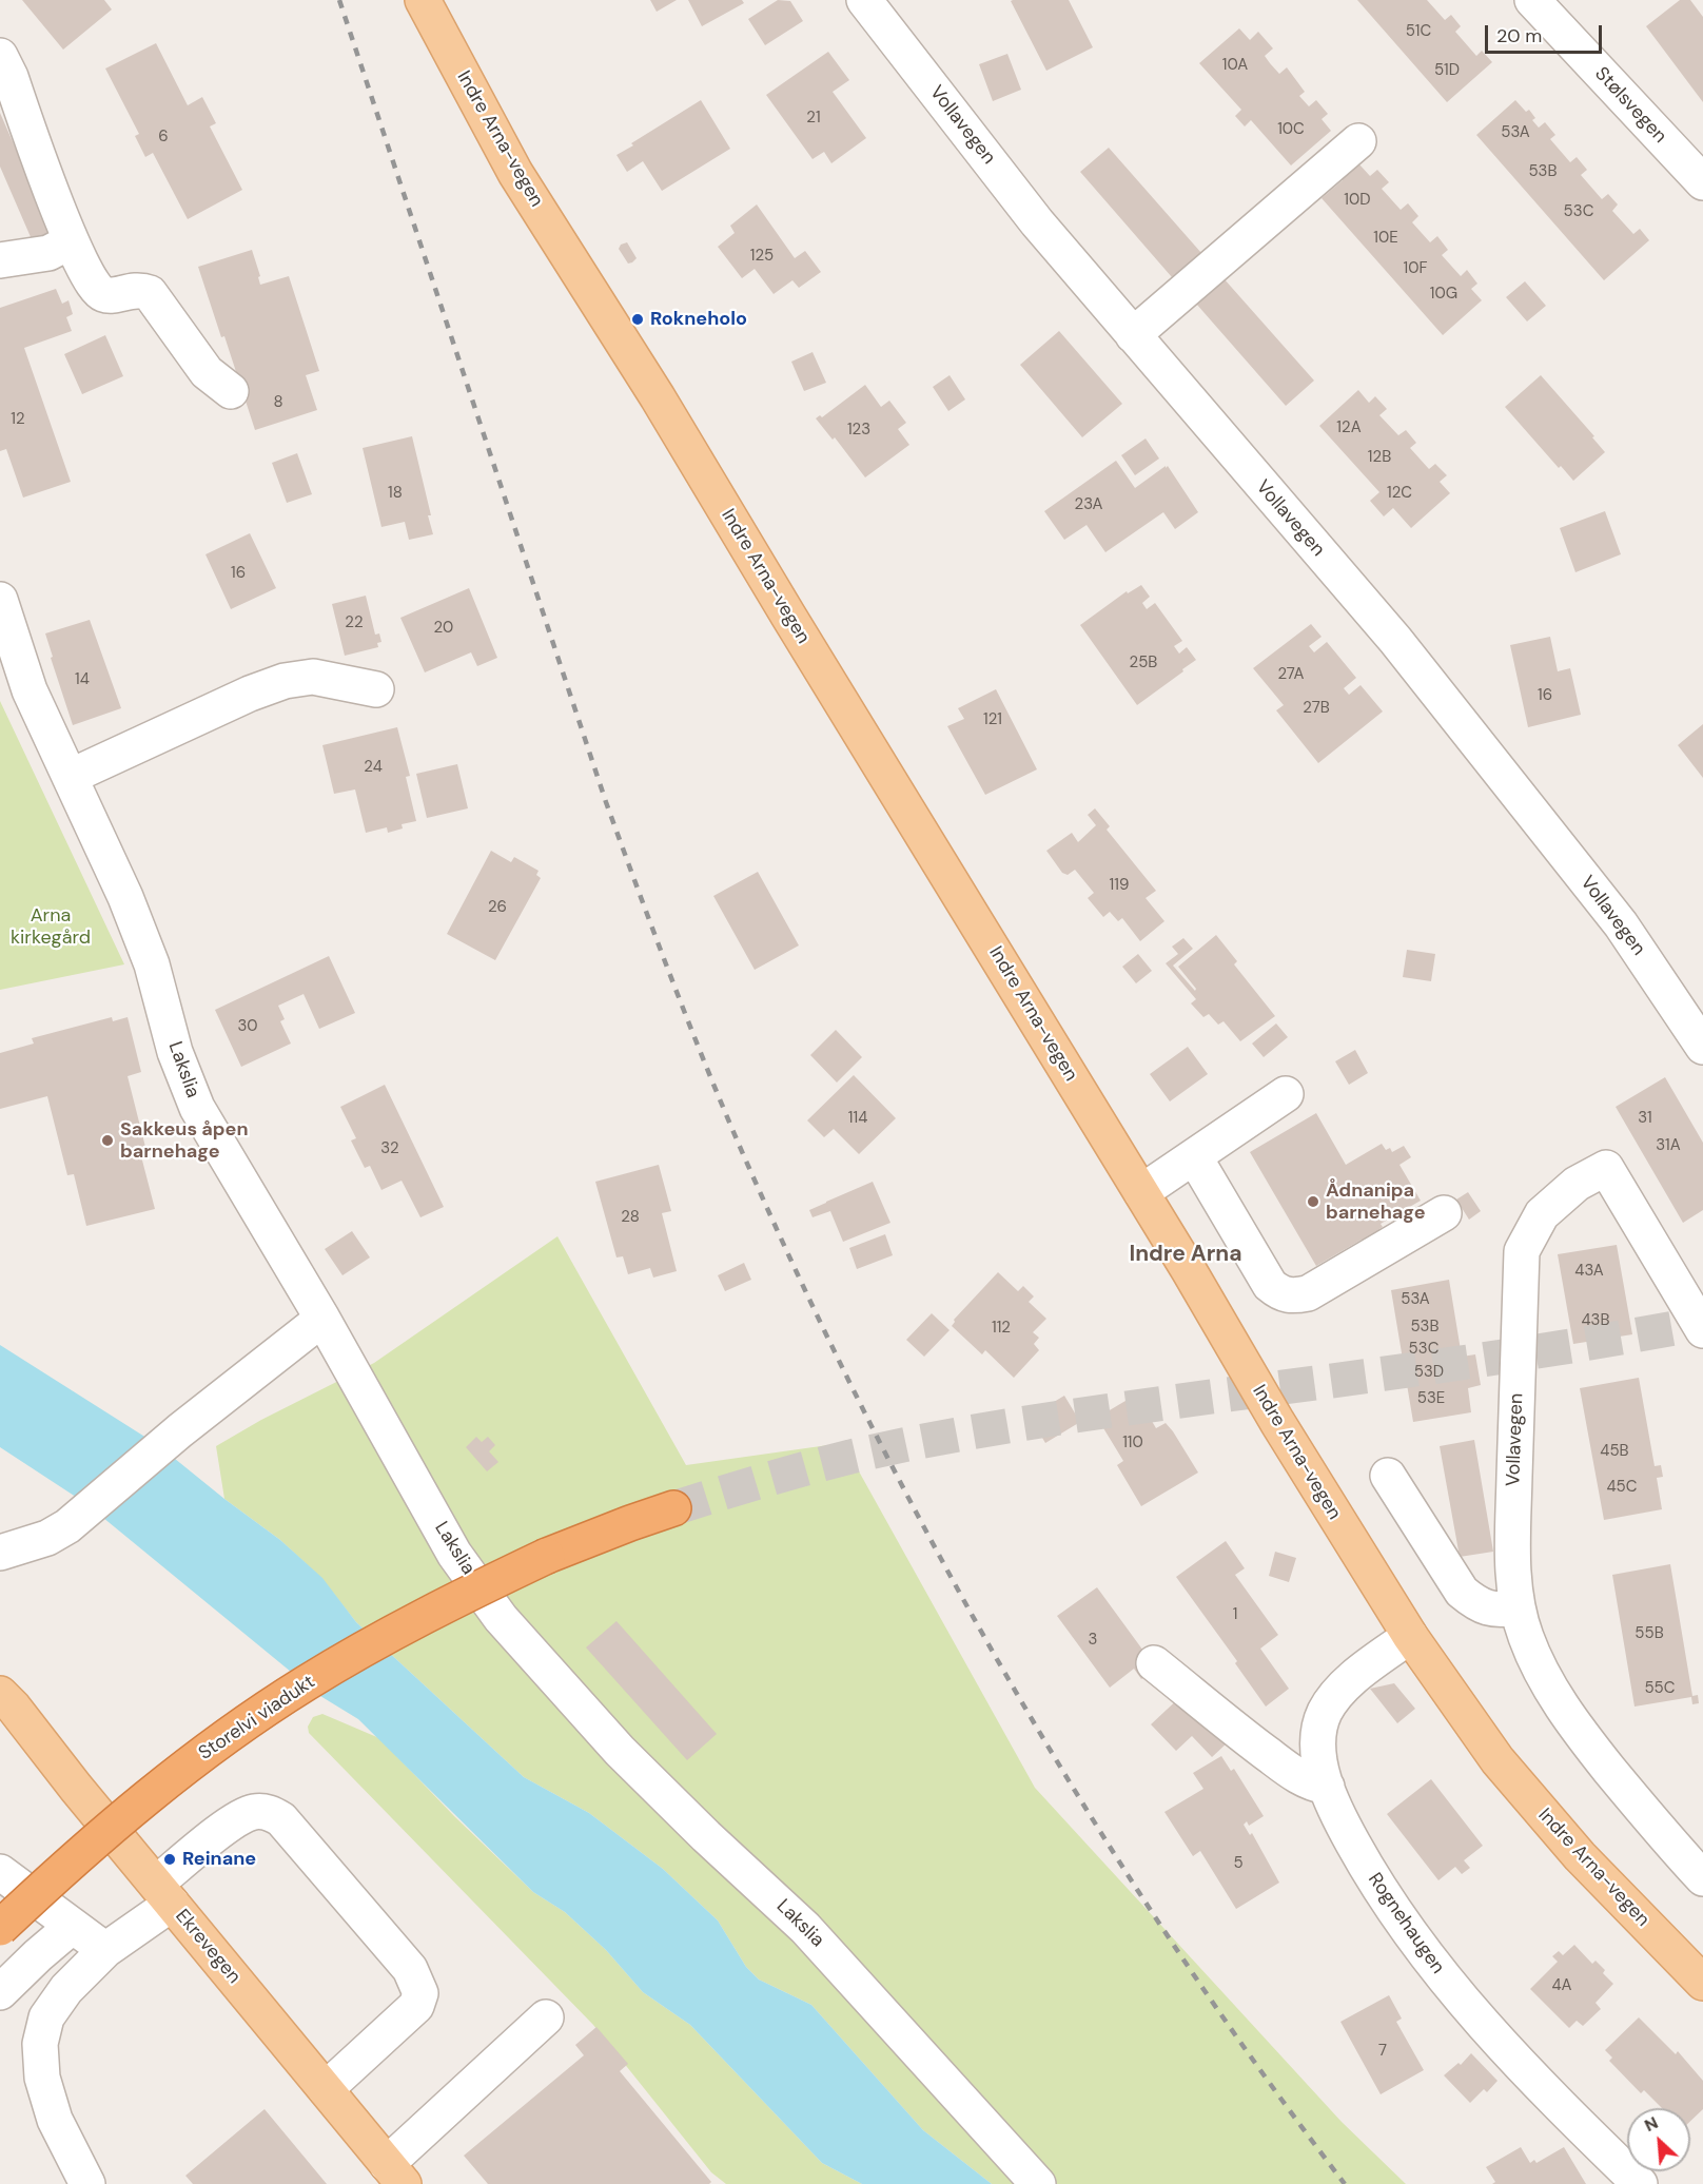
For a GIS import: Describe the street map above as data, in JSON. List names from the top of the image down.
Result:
{
  "streets": {
    "highway": ["Storelvi viadukt"],
    "main road": ["Indre Arna-vegen", "Ekrevegen"],
    "street": [
      "Stølsvegen",
      "Vollavegen",
      "Lakslia",
      "Rognehaugen"
    ]
  },
  "crossings": [
    ["Indre Arna-vegen", "Rognehaugen"]
  ],
  "districts": ["Indre Arna"],
  "parks": ["Arna kirkegård"],
  "places": [
    "Rokneholo",
    "Sakkeus åpen barnehage",
    "Ådnanipa barnehage",
    "Reinane"
  ],
  "house_numbers": [
    "51C",
    "10A",
    "51D",
    "21",
    "10C",
    "53A",
    "6",
    "53B",
    "10D",
    "53C",
    "10E",
    "125",
    "10F",
    "10G",
    "8",
    "12",
    "12A",
    "123",
    "12B",
    "18",
    "12C",
    "23A",
    "16",
    "22",
    "20",
    "25B",
    "27A",
    "14",
    "16",
    "27B",
    "121",
    "24",
    "119",
    "26",
    "30",
    "114",
    "31",
    "31A",
    "32",
    "28",
    "43A",
    "53A",
    "43B",
    "53B",
    "112",
    "53C",
    "53D",
    "53E",
    "110",
    "45B",
    "45C",
    "1",
    "55B",
    "3",
    "55C",
    "5",
    "4A",
    "7"
  ],
  "scale_bar": "20 m",
  "north": "top left"
}
